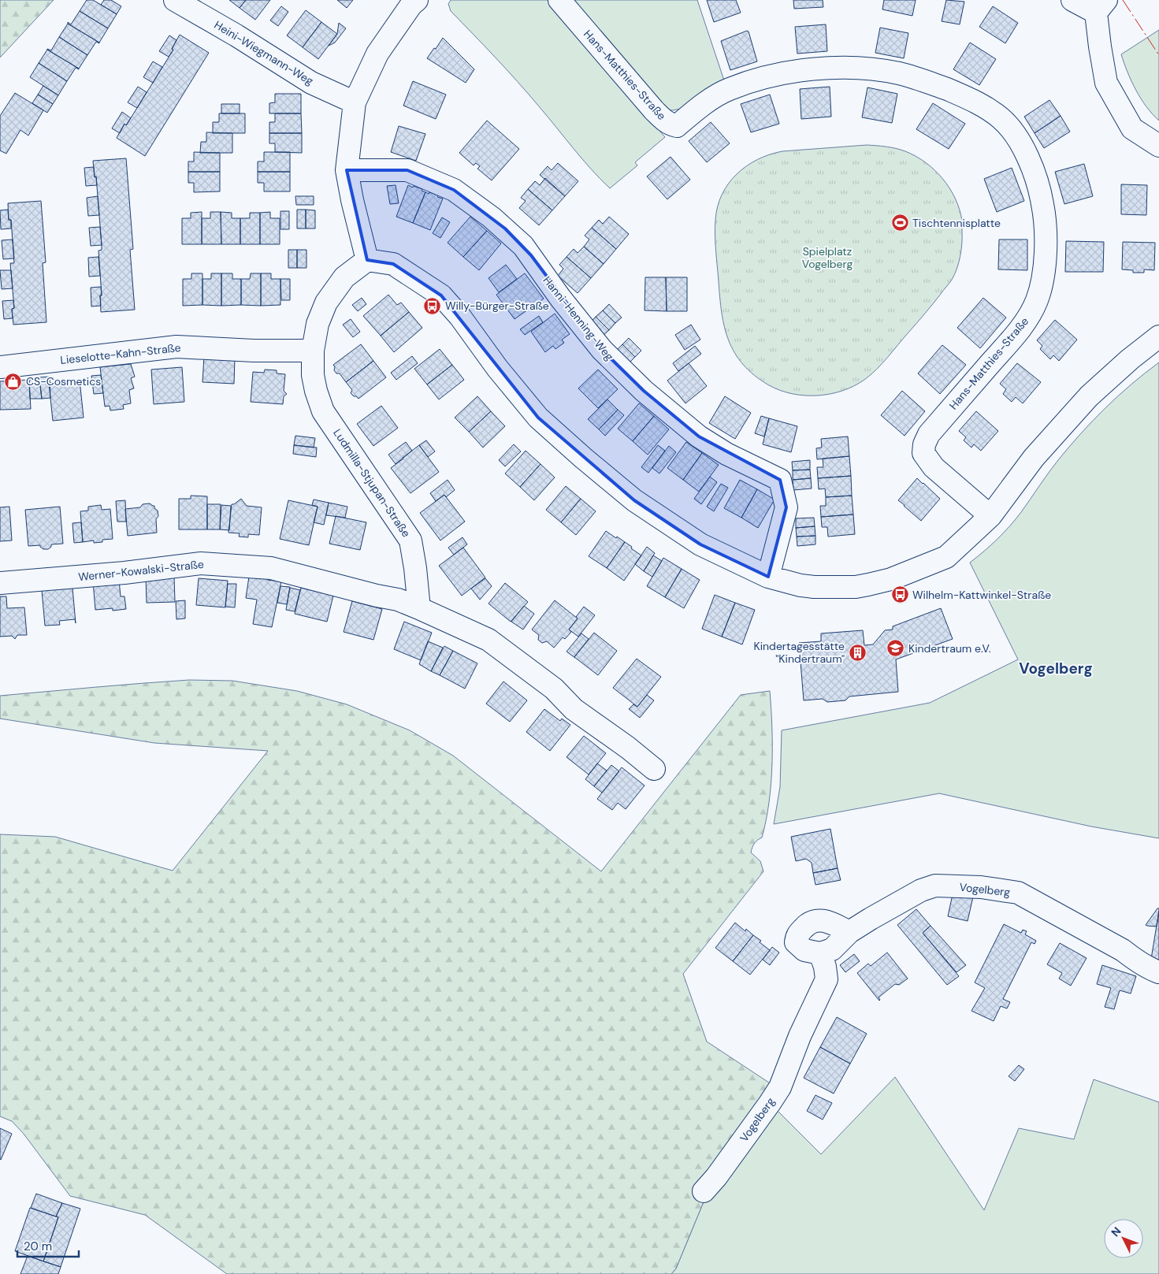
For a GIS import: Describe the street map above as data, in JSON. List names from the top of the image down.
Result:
{
  "streets": {
    "street": [
      "Heini-Wiegmann-Weg",
      "Hans-Matthies-Straße",
      "Hanni-Henning-Weg",
      "Lieselotte-Kahn-Straße",
      "Ludmilla-Stjupan-Straße",
      "Werner-Kowalski-Straße",
      "Vogelberg"
    ]
  },
  "crossings": [
    ["Lieselotte-Kahn-Straße", "Ludmilla-Stjupan-Straße"],
    ["Ludmilla-Stjupan-Straße", "Werner-Kowalski-Straße"]
  ],
  "districts": ["Vogelberg"],
  "parks": ["Spielplatz Vogelberg"],
  "places": {
    "sports": ["Tischtennisplatte"],
    "bus stop": ["Willy-Bürger-Straße", "Wilhelm-Kattwinkel-Straße"],
    "shop": ["CS-Cosmetics"],
    "school or university": ["Kindertraum e.V."],
    "building": ["Kindertagesstätte \"Kindertraum\""]
  },
  "scale_bar": "20 m",
  "north": "top left"
}
